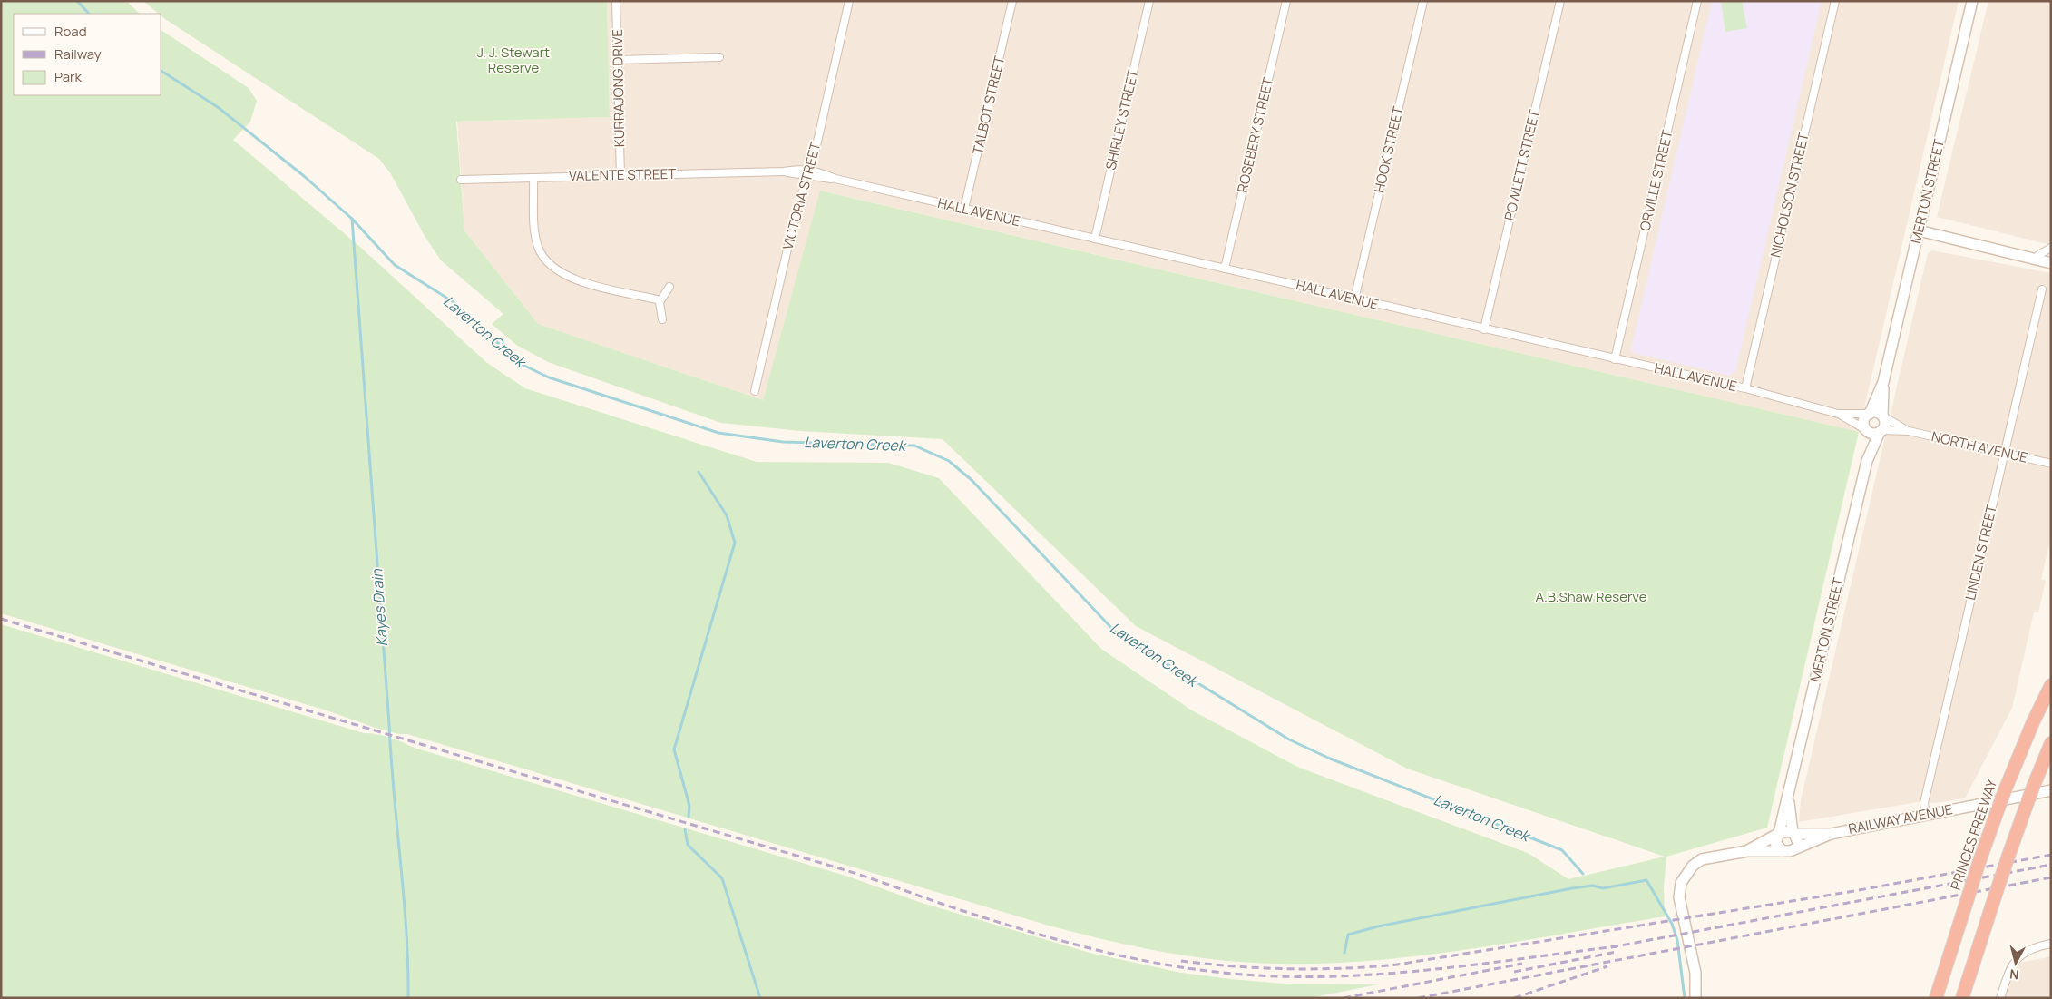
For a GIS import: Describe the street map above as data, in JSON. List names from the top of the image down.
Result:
{
  "streets": {
    "highway": ["PRINCES FREEWAY"],
    "street": [
      "KURRAJONG DRIVE",
      "TALBOT STREET",
      "SHIRLEY STREET",
      "ROSEBERY STREET",
      "HOOK STREET",
      "POWLETT STREET",
      "VALENTE STREET",
      "ORVILLE STREET",
      "MERTON STREET",
      "NICHOLSON STREET",
      "VICTORIA STREET",
      "HALL AVENUE",
      "NORTH AVENUE",
      "LINDEN STREET",
      "RAILWAY AVENUE"
    ]
  },
  "crossings": [
    ["KURRAJONG DRIVE", "VALENTE STREET"],
    ["TALBOT STREET", "HALL AVENUE"],
    ["SHIRLEY STREET", "HALL AVENUE"],
    ["ROSEBERY STREET", "HALL AVENUE"],
    ["HOOK STREET", "HALL AVENUE"],
    ["POWLETT STREET", "HALL AVENUE"],
    ["VALENTE STREET", "VICTORIA STREET"],
    ["VALENTE STREET", "HALL AVENUE"],
    ["ORVILLE STREET", "HALL AVENUE"],
    ["MERTON STREET", "HALL AVENUE"],
    ["MERTON STREET", "NORTH AVENUE"],
    ["MERTON STREET", "RAILWAY AVENUE"],
    ["NICHOLSON STREET", "HALL AVENUE"],
    ["VICTORIA STREET", "HALL AVENUE"],
    ["HALL AVENUE", "NORTH AVENUE"],
    ["NORTH AVENUE", "LINDEN STREET"],
    ["LINDEN STREET", "RAILWAY AVENUE"]
  ],
  "water": ["Laverton Creek", "Kayes Drain"],
  "parks": ["J. J. Stewart Reserve", "A.B.Shaw Reserve"],
  "legend": ["Road", "Railway", "Park"],
  "north": "bottom"
}
